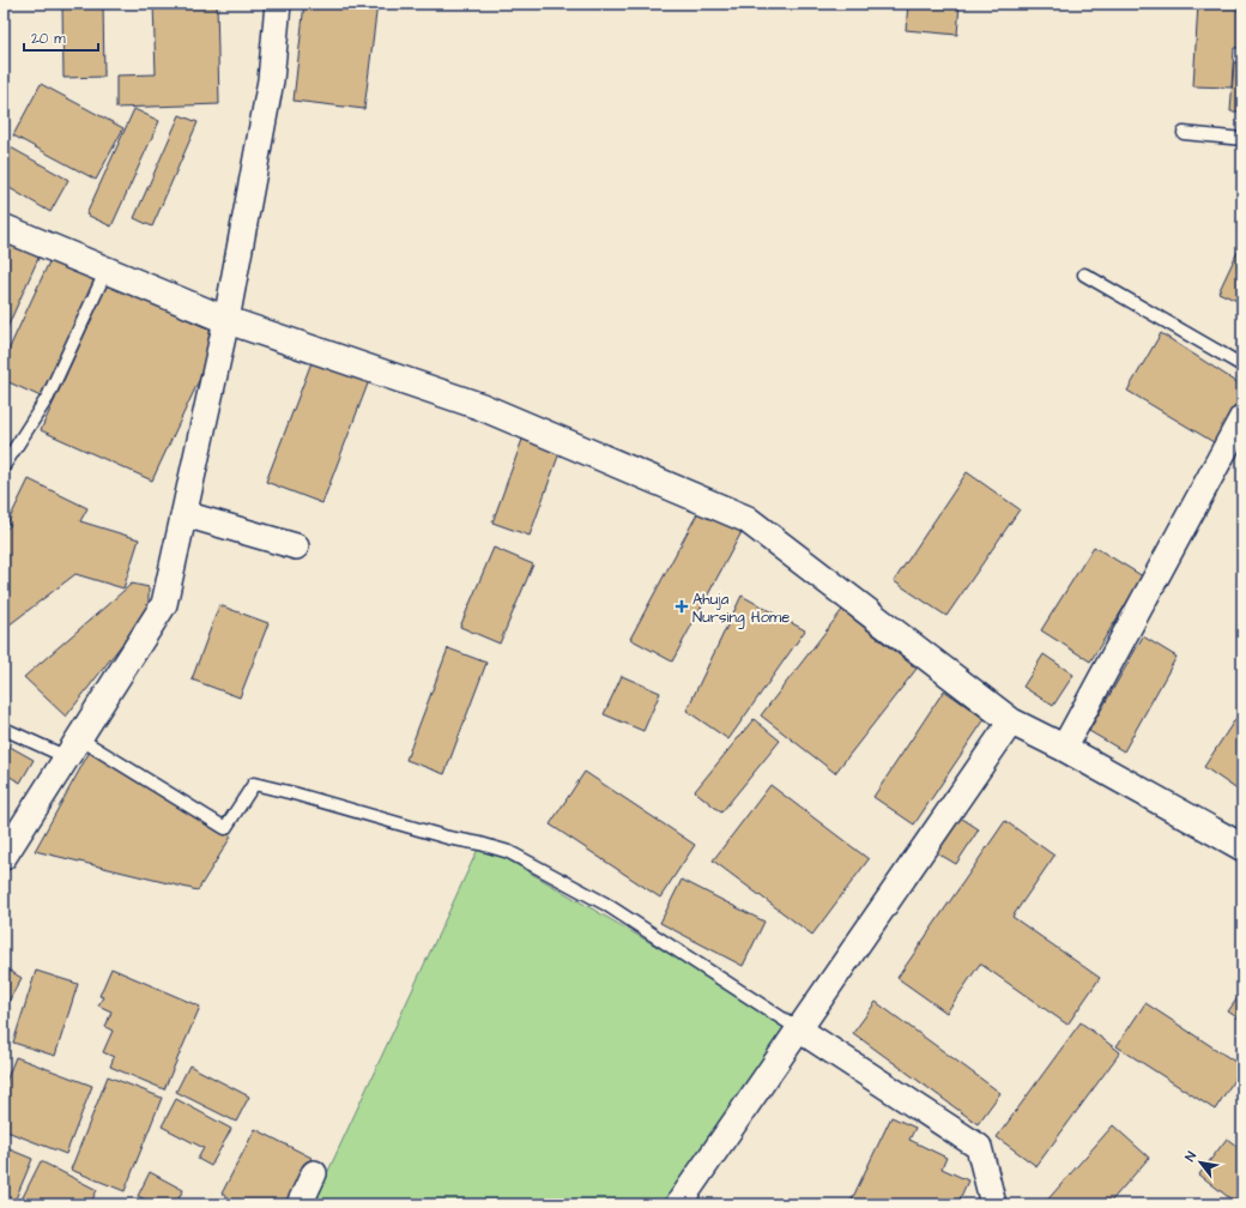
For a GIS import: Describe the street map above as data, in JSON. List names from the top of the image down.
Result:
{
  "places": {
    "health": ["Ahuja Nursing Home"]
  },
  "scale_bar": "20 m",
  "north": "top left"
}
